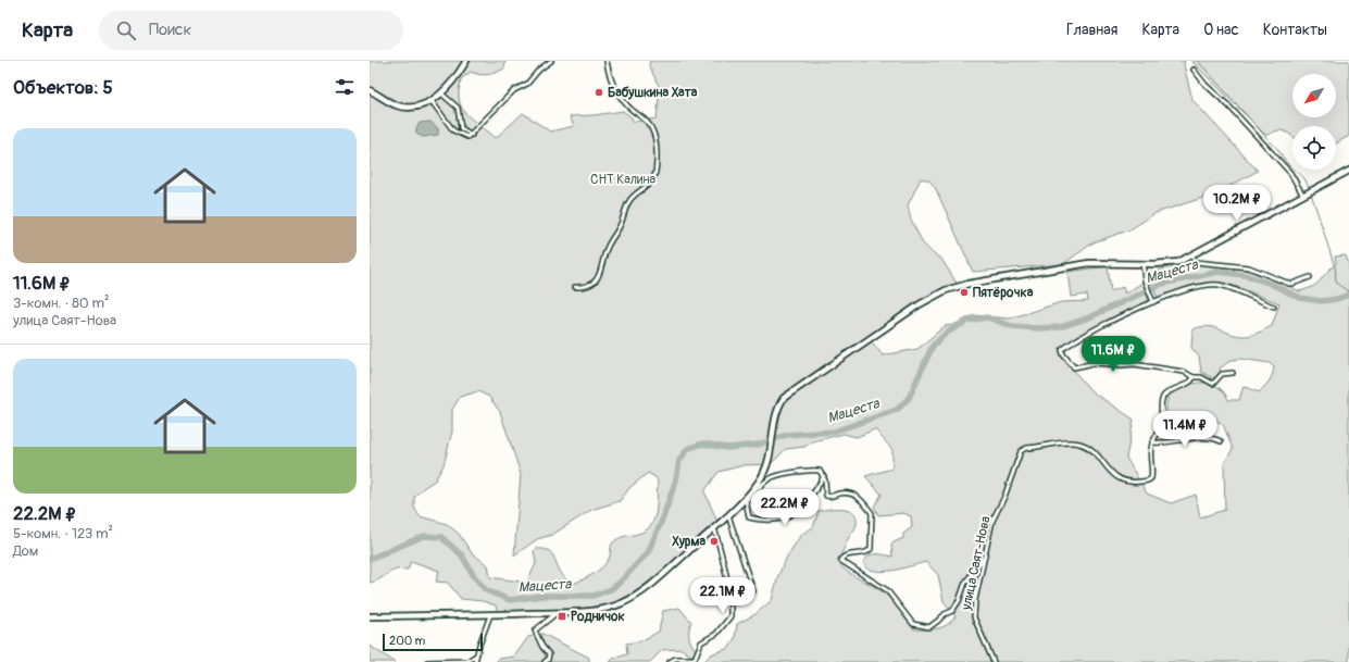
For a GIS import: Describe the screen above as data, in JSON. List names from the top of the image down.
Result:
{
  "streets": {
    "street": ["улица Саят-Нова"]
  },
  "water": ["Мацеста"],
  "parks": ["СНТ Калина"],
  "places": {
    "other": ["Бабушкина Хата", "Пятёрочка", "Хурма"],
    "transit": ["Родничок"]
  },
  "scale_bar": "200 m",
  "north": "bottom left",
  "page": {
    "header": "Карта",
    "search": "Поиск",
    "nav": [
      "Главная",
      "Карта",
      "О нас",
      "Контакты"
    ],
    "heading": "Объектов: 5",
    "list": [
      {
        "name": "11.6M ₽",
        "note": "3-комн. · 80 m² · улица Саят-Нова"
      },
      {
        "name": "22.2M ₽",
        "note": "5-комн. · 123 m² · Дом"
      }
    ],
    "price": [
      "10.2M ₽",
      "11.6M ₽",
      "11.4M ₽",
      "22.2M ₽",
      "22.1M ₽"
    ],
    "scale": "200 m"
  }
}
